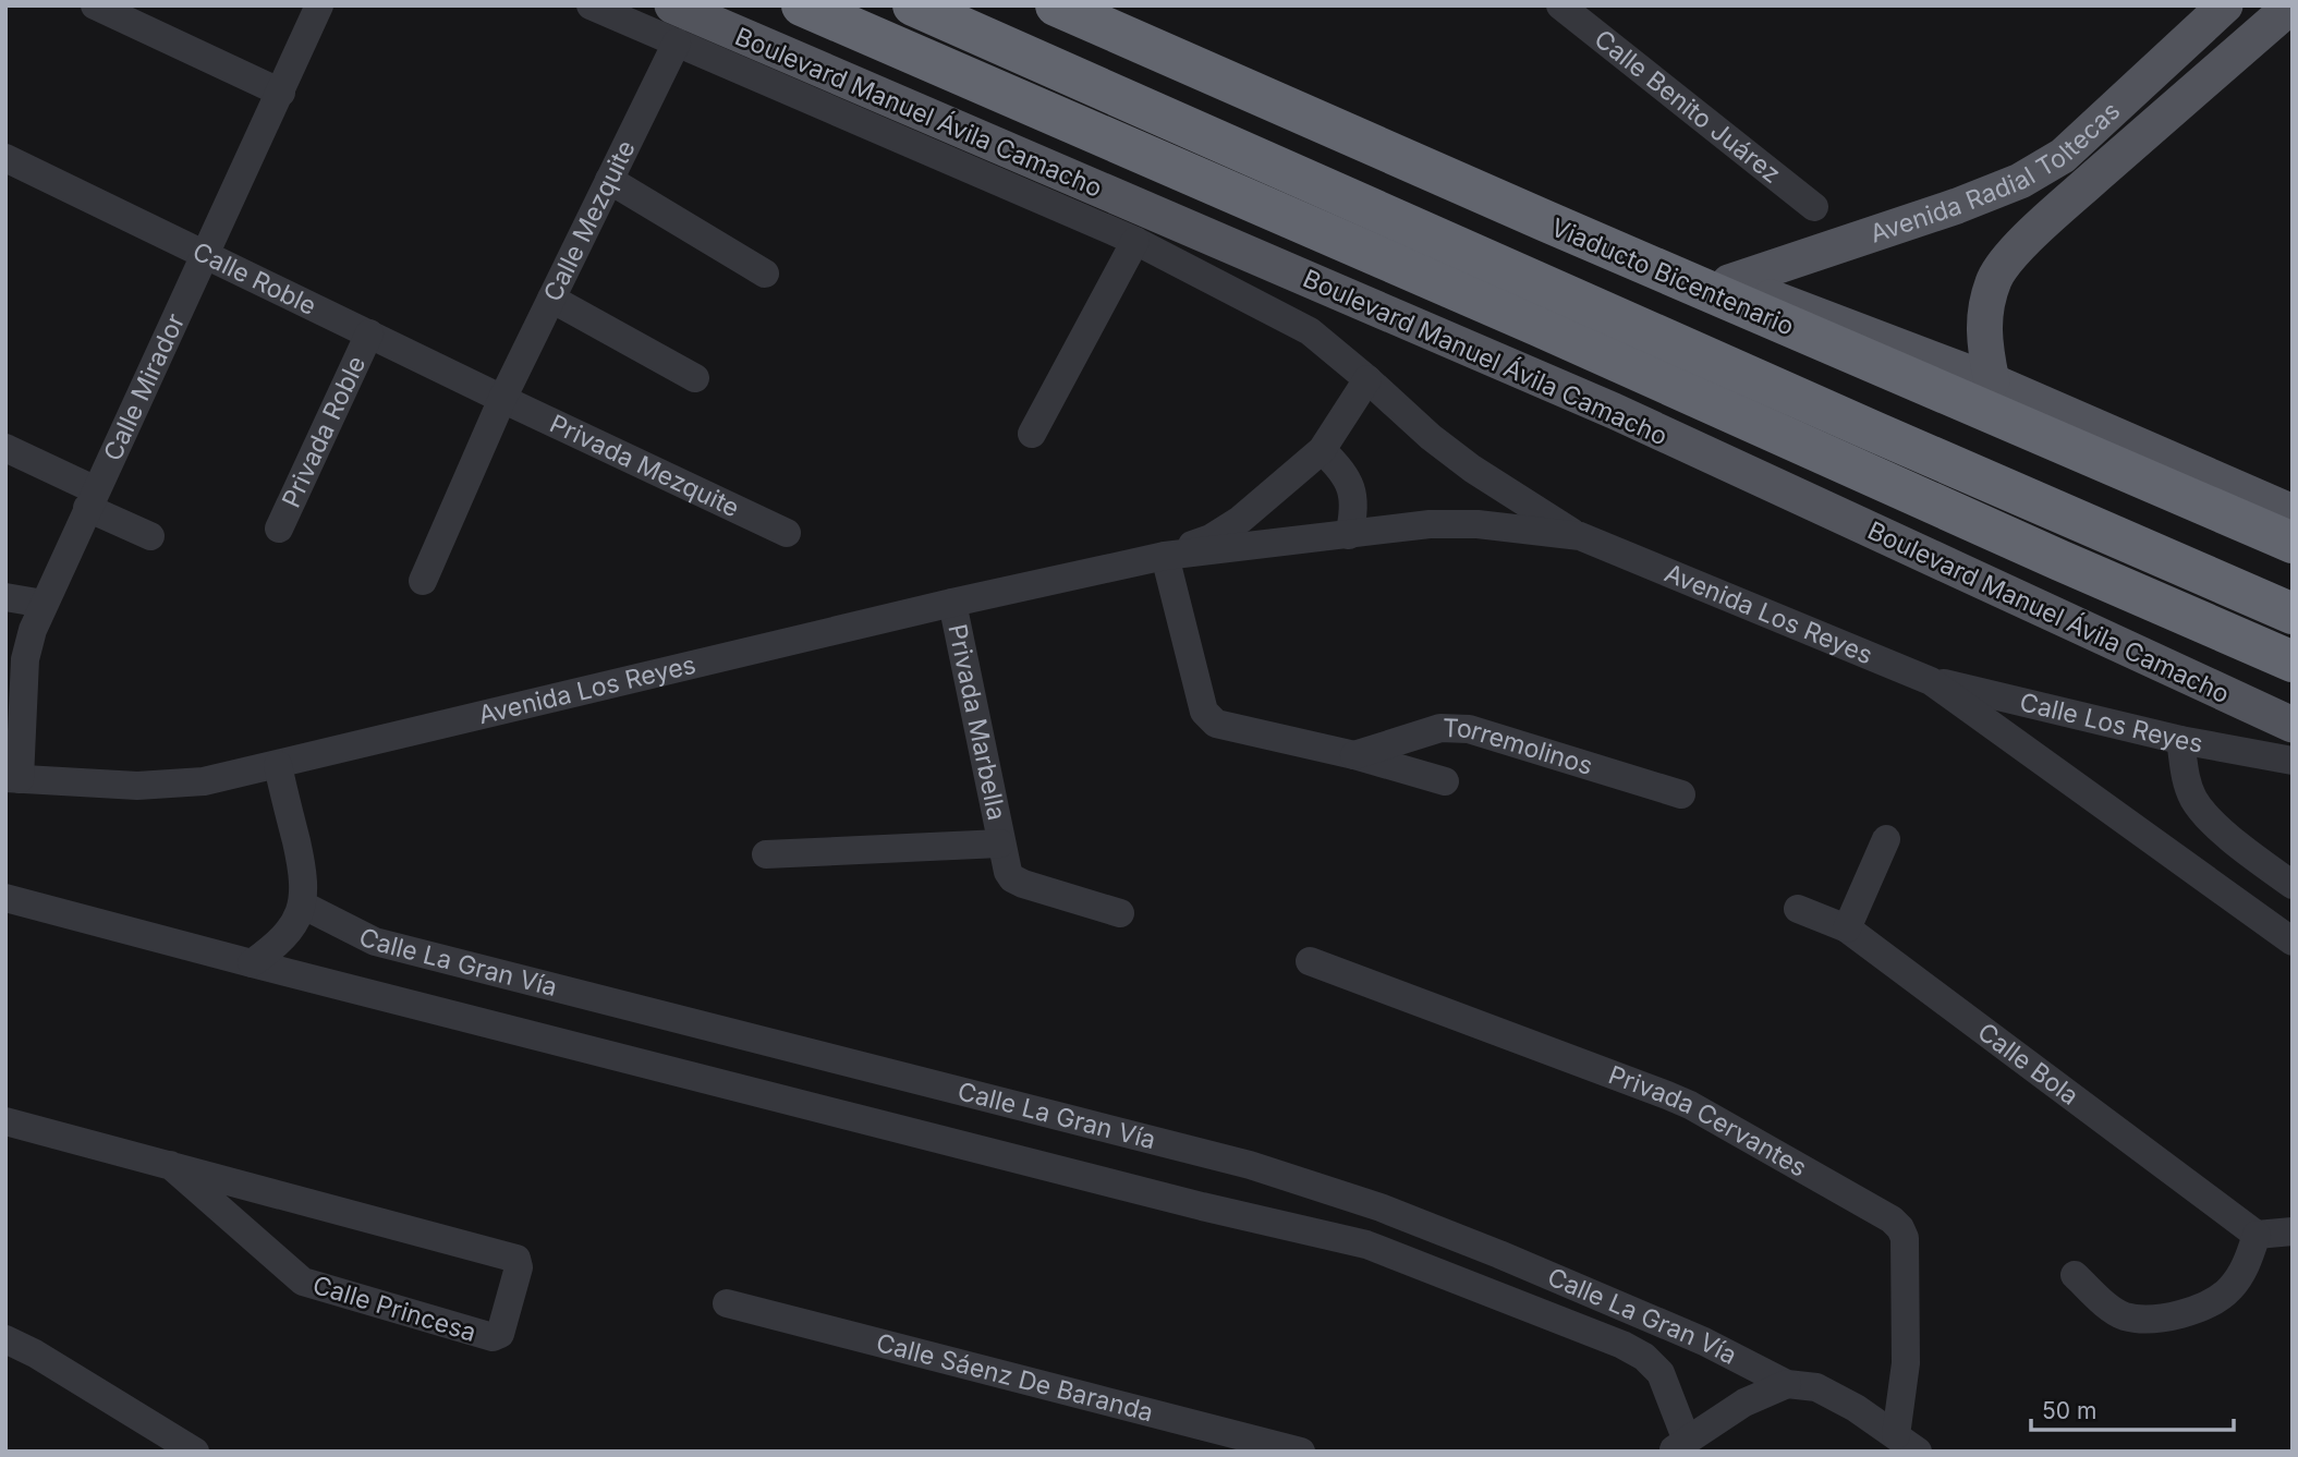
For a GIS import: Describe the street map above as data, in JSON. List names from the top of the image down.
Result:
{
  "streets": {
    "highway": ["Boulevard Manuel Ávila Camacho", "Viaducto Bicentenario"],
    "main road": ["Avenida Radial Toltecas"],
    "street": [
      "Calle Benito Juárez",
      "Calle Mezquite",
      "Calle Roble",
      "Calle Mirador",
      "Privada Roble",
      "Privada Mezquite",
      "Avenida Los Reyes",
      "Calle Los Reyes",
      "Privada Marbella",
      "Torremolinos",
      "Calle La Gran Vía",
      "Calle Bola",
      "Privada Cervantes",
      "Calle Princesa",
      "Calle Sáenz De Baranda"
    ]
  },
  "crossings": [
    ["Boulevard Manuel Ávila Camacho", "Calle Mezquite"],
    ["Boulevard Manuel Ávila Camacho", "Avenida Los Reyes"],
    ["Calle Mezquite", "Calle Roble"],
    ["Calle Mezquite", "Privada Mezquite"],
    ["Calle Roble", "Calle Mirador"],
    ["Calle Roble", "Privada Roble"],
    ["Calle Roble", "Privada Mezquite"],
    ["Calle Mirador", "Avenida Los Reyes"],
    ["Avenida Los Reyes", "Calle Los Reyes"],
    ["Avenida Los Reyes", "Privada Marbella"],
    ["Avenida Los Reyes", "Torremolinos"],
    ["Calle La Gran Vía", "Privada Cervantes"]
  ],
  "scale_bar": "50 m"
}
